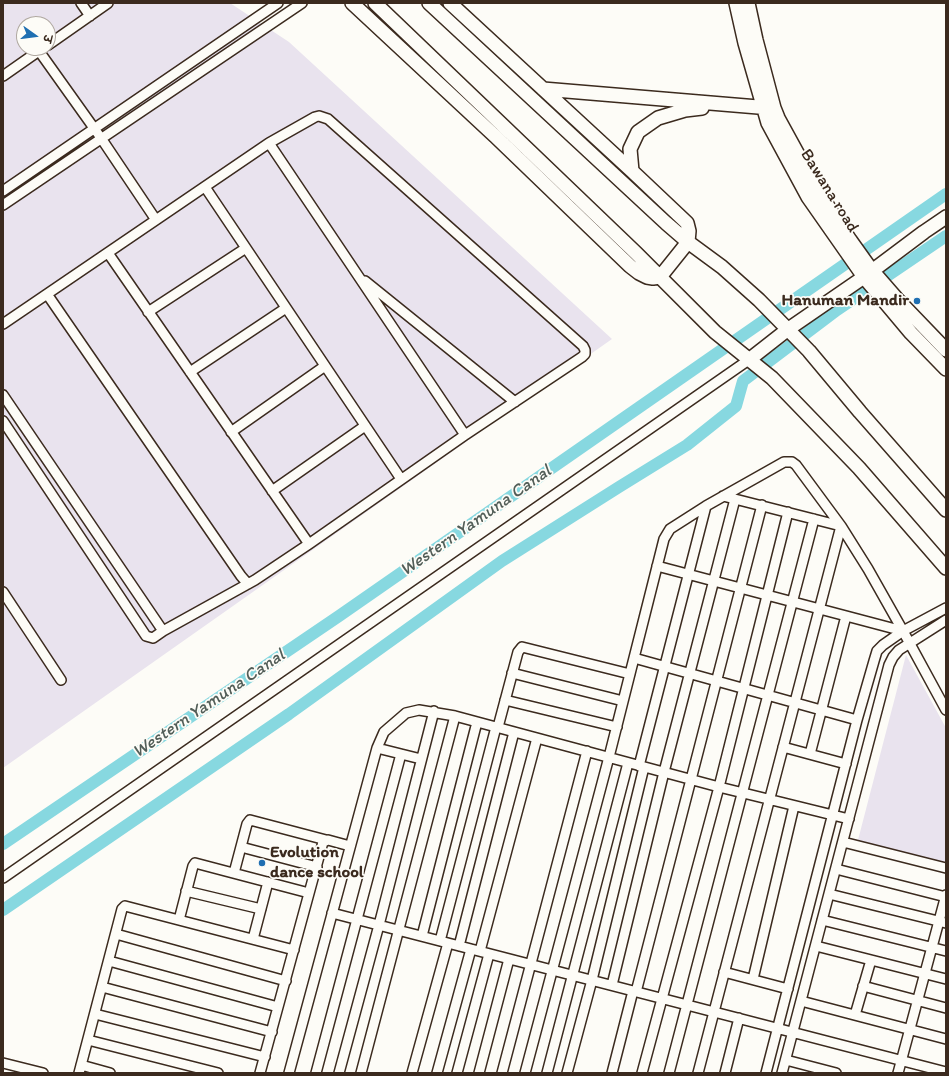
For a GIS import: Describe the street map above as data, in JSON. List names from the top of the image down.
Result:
{
  "streets": {
    "street": ["Bawana road"]
  },
  "water": ["Western Yamuna Canal"],
  "places": ["Hanuman Mandir", "Evolution dance school"],
  "north": "right"
}
